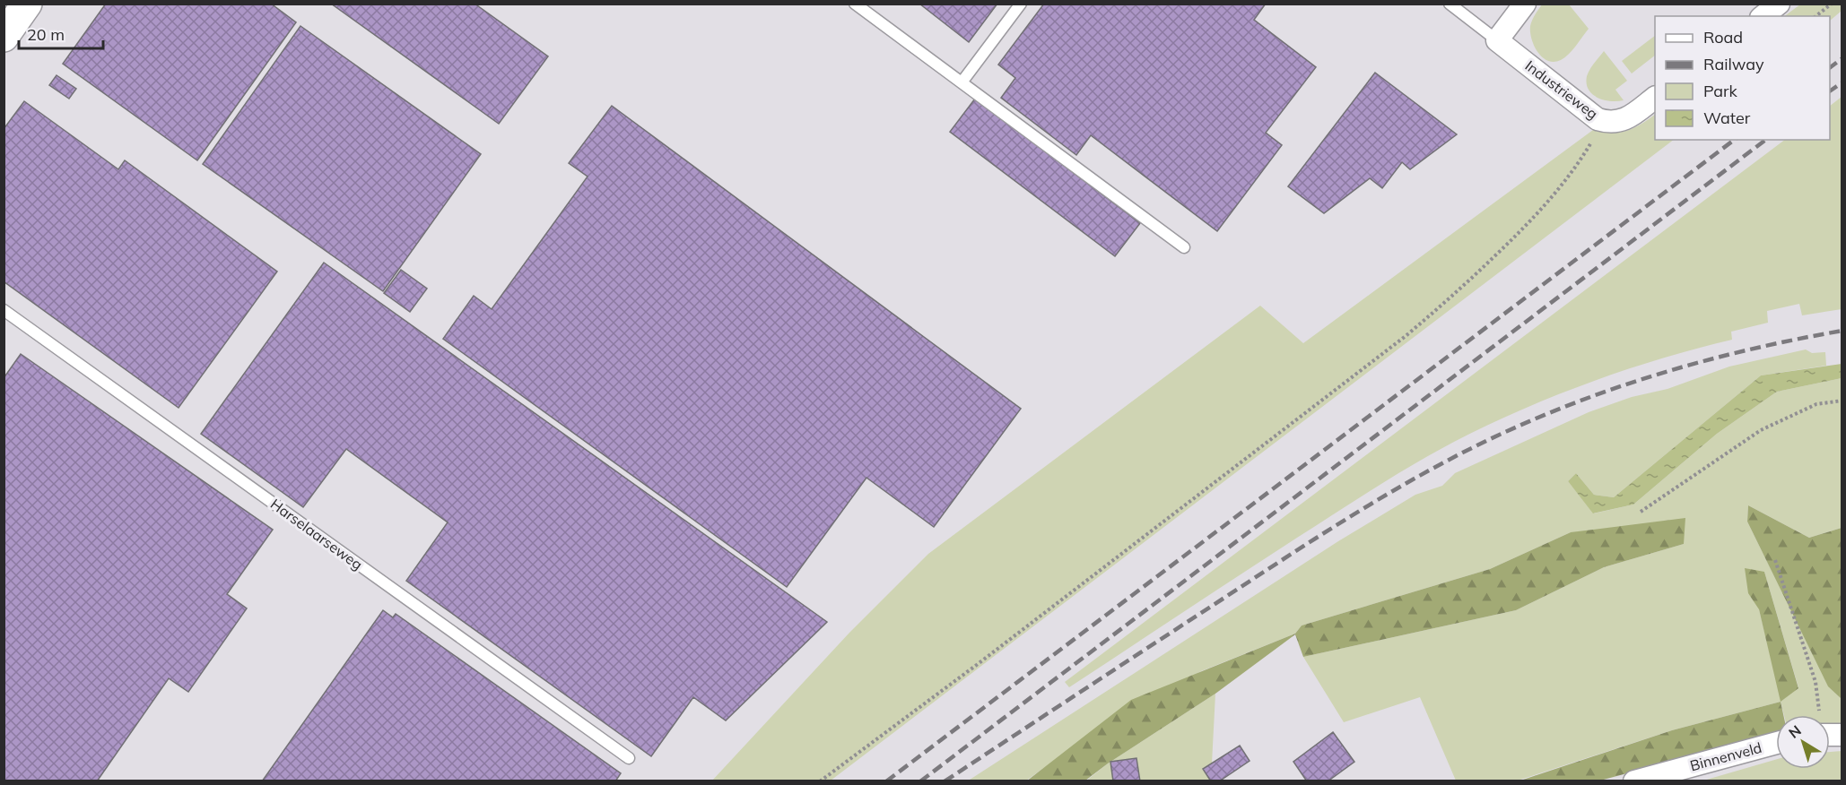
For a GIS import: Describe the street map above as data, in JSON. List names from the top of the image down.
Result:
{
  "streets": {
    "street": ["Industrieweg", "Binnenveld"],
    "lane": ["Harselaarseweg"]
  },
  "legend": [
    "Road",
    "Railway",
    "Park",
    "Water"
  ],
  "scale_bar": "20 m",
  "north": "top left"
}
